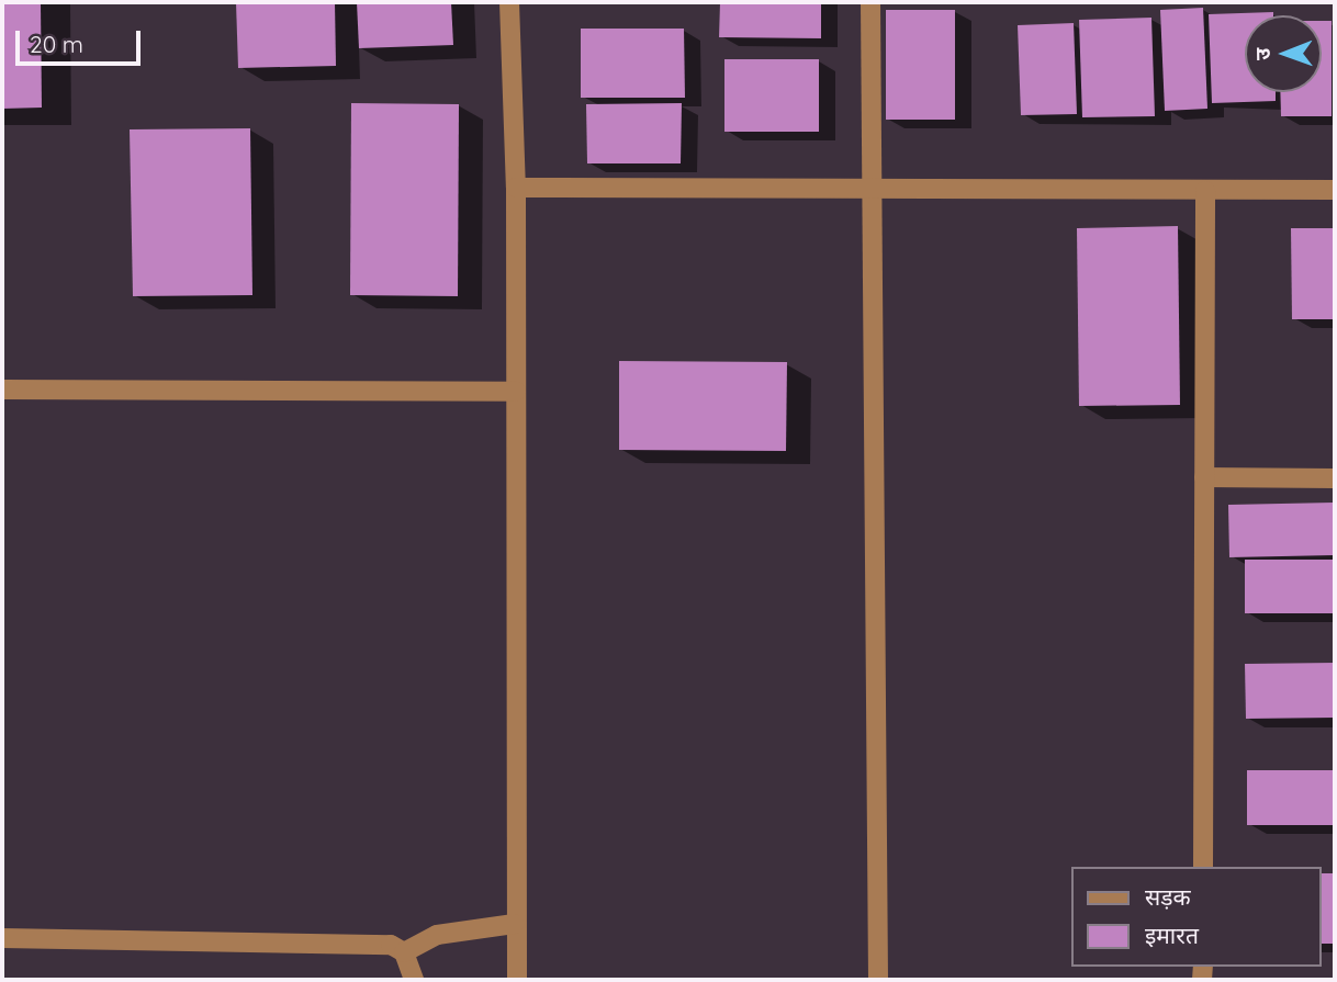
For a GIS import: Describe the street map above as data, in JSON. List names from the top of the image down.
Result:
{
  "legend": ["सड़क", "इमारत"],
  "scale_bar": "20 m",
  "north": "left"
}
